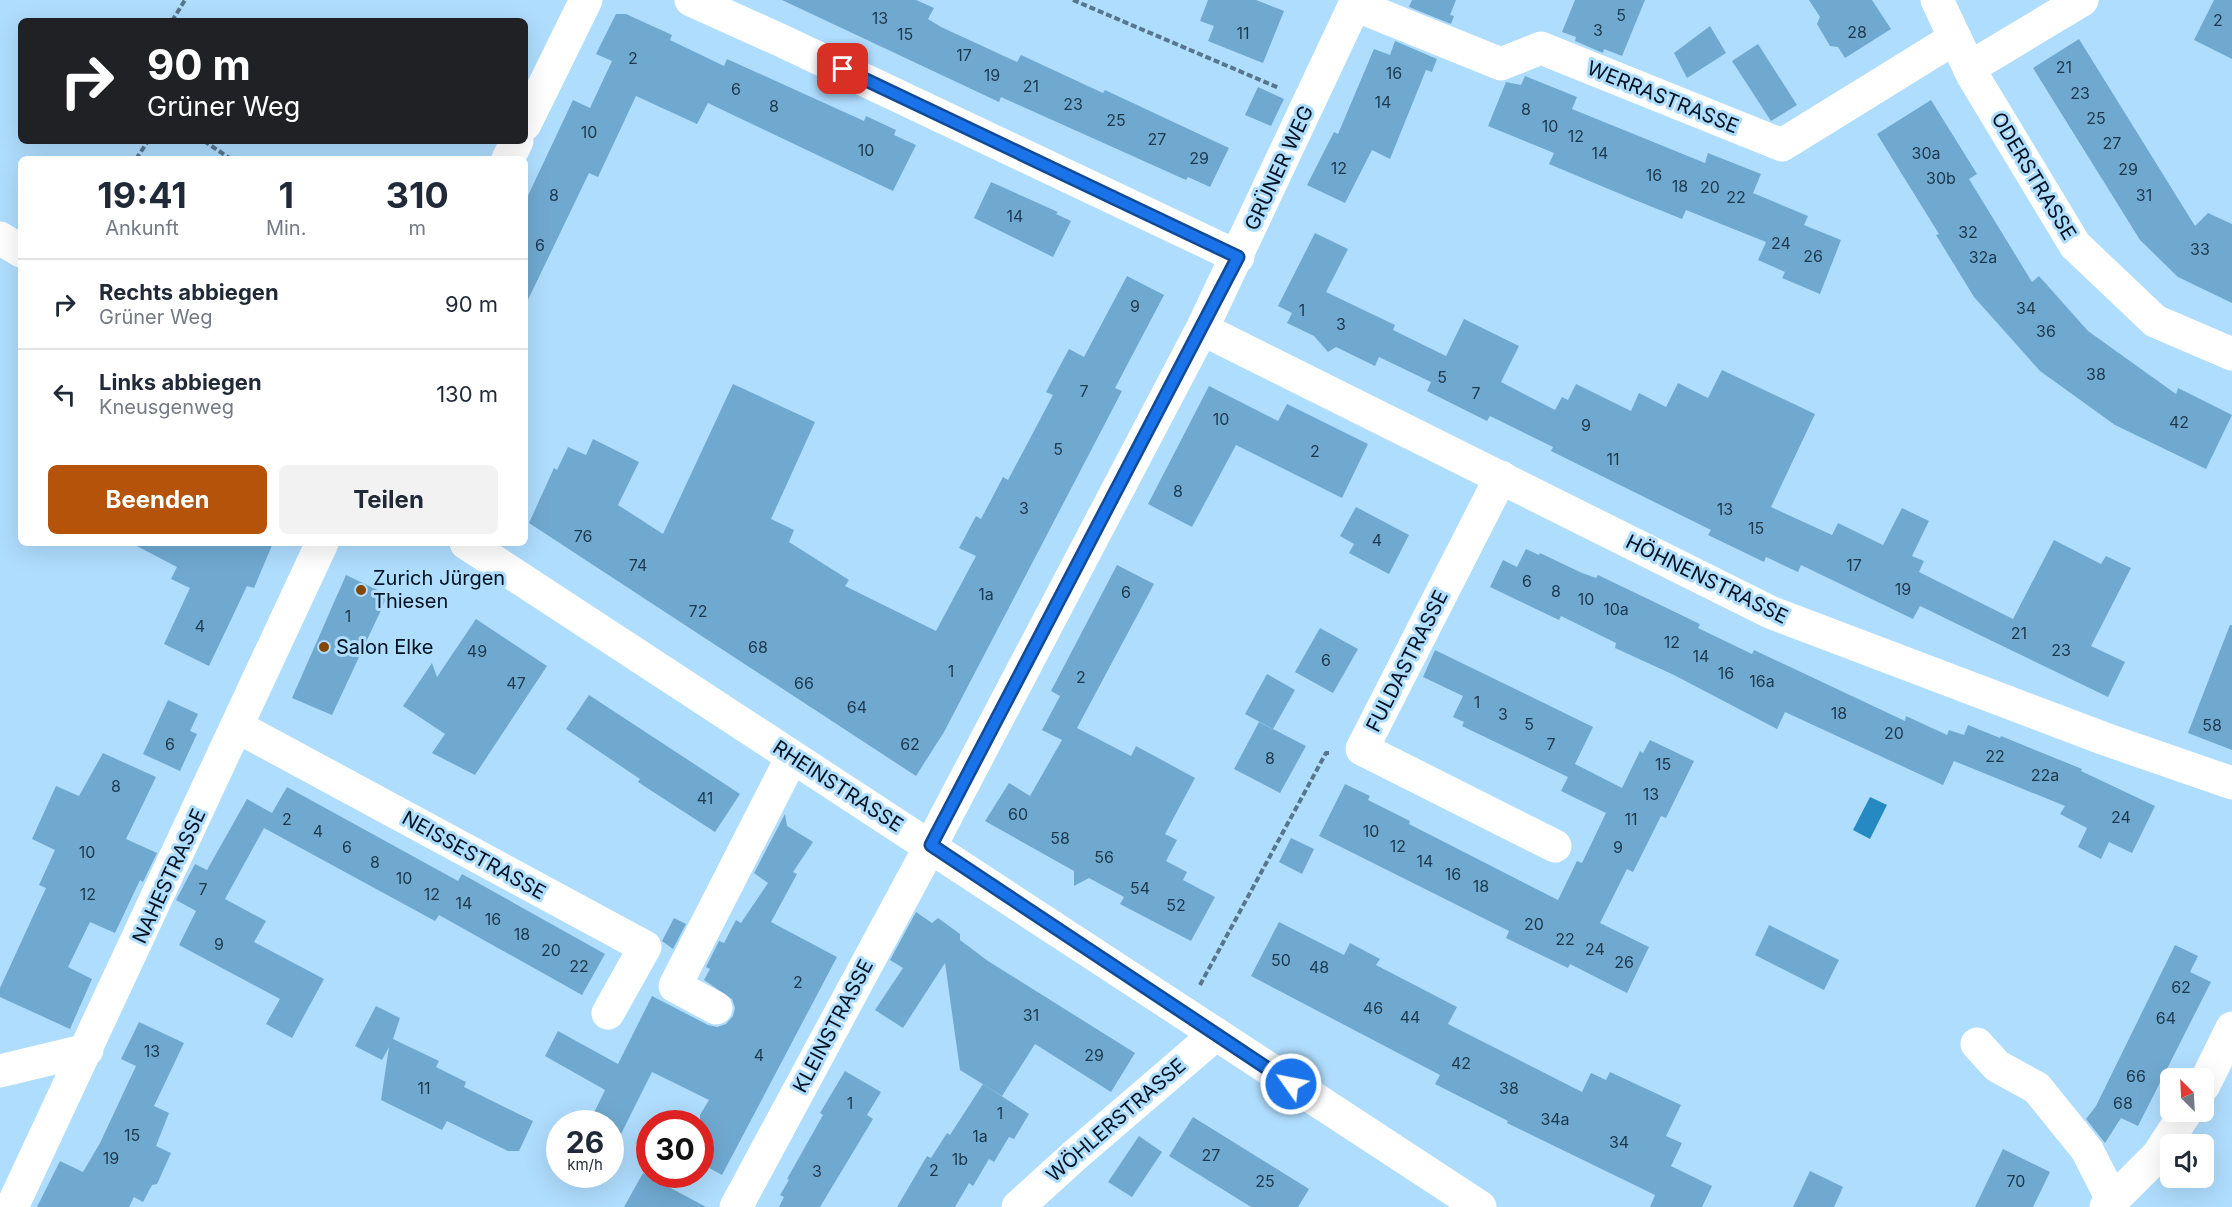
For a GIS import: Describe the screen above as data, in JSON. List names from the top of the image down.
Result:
{
  "streets": {
    "street": [
      "WERRASTRASSE",
      "GRÜNER WEG",
      "ODERSTRASSE",
      "HÖHNENSTRASSE",
      "FULDASTRASSE",
      "RHEINSTRASSE",
      "NEISSESTRASSE",
      "NAHESTRASSE",
      "KLEINSTRASSE",
      "WÖHLERSTRASSE"
    ]
  },
  "crossings": [
    ["WERRASTRASSE", "GRÜNER WEG"],
    ["WERRASTRASSE", "ODERSTRASSE"],
    ["GRÜNER WEG", "HÖHNENSTRASSE"],
    ["GRÜNER WEG", "RHEINSTRASSE"],
    ["GRÜNER WEG", "KLEINSTRASSE"],
    ["HÖHNENSTRASSE", "FULDASTRASSE"],
    ["RHEINSTRASSE", "KLEINSTRASSE"],
    ["RHEINSTRASSE", "WÖHLERSTRASSE"],
    ["NEISSESTRASSE", "NAHESTRASSE"]
  ],
  "places": ["Zurich Jürgen Thiesen", "Salon Elke"],
  "house_numbers": [
    "5",
    "13",
    "2",
    "3",
    "28",
    "11",
    "15",
    "17",
    "2",
    "21",
    "16",
    "19",
    "21",
    "6",
    "23",
    "14",
    "23",
    "8",
    "8",
    "25",
    "25",
    "10",
    "10",
    "12",
    "27",
    "27",
    "10",
    "14",
    "30a",
    "29",
    "12",
    "29",
    "16",
    "30b",
    "18",
    "20",
    "8",
    "31",
    "22",
    "14",
    "32",
    "24",
    "6",
    "33",
    "26",
    "32a",
    "9",
    "34",
    "1",
    "3",
    "36",
    "38",
    "5",
    "7",
    "7",
    "10",
    "42",
    "9",
    "5",
    "2",
    "11",
    "8",
    "3",
    "13",
    "15",
    "76",
    "4",
    "74",
    "17",
    "6",
    "19",
    "8",
    "6",
    "1a",
    "10",
    "10a",
    "72",
    "1",
    "4",
    "21",
    "12",
    "68",
    "23",
    "49",
    "14",
    "6",
    "1",
    "16",
    "2",
    "16a",
    "47",
    "66",
    "1",
    "64",
    "18",
    "3",
    "5",
    "58",
    "20",
    "6",
    "62",
    "7",
    "22",
    "8",
    "15",
    "22a",
    "8",
    "13",
    "41",
    "60",
    "24",
    "2",
    "11",
    "4",
    "10",
    "58",
    "12",
    "6",
    "9",
    "10",
    "56",
    "14",
    "8",
    "16",
    "10",
    "18",
    "54",
    "7",
    "12",
    "12",
    "14",
    "52",
    "16",
    "20",
    "18",
    "22",
    "9",
    "24",
    "20",
    "50",
    "26",
    "22",
    "48",
    "2",
    "62",
    "46",
    "31",
    "44",
    "64",
    "13",
    "4",
    "29",
    "42",
    "66",
    "11",
    "38",
    "1",
    "68",
    "1",
    "34a",
    "15",
    "1a",
    "34",
    "27",
    "19",
    "1b",
    "2",
    "3",
    "25",
    "70"
  ],
  "north": "top left",
  "page": {
    "turn": ["90 m", "Grüner Weg"],
    "eta": [
      "19:41",
      "Ankunft",
      "1",
      "Min.",
      "310",
      "m"
    ],
    "list": [
      {
        "name": "Rechts abbiegen",
        "note": "Grüner Weg",
        "value": "90 m"
      },
      {
        "name": "Links abbiegen",
        "note": "Kneusgenweg",
        "value": "130 m"
      }
    ],
    "buttons": ["Beenden", "Teilen"],
    "speed": "26 km/h",
    "limit": "30"
  }
}
